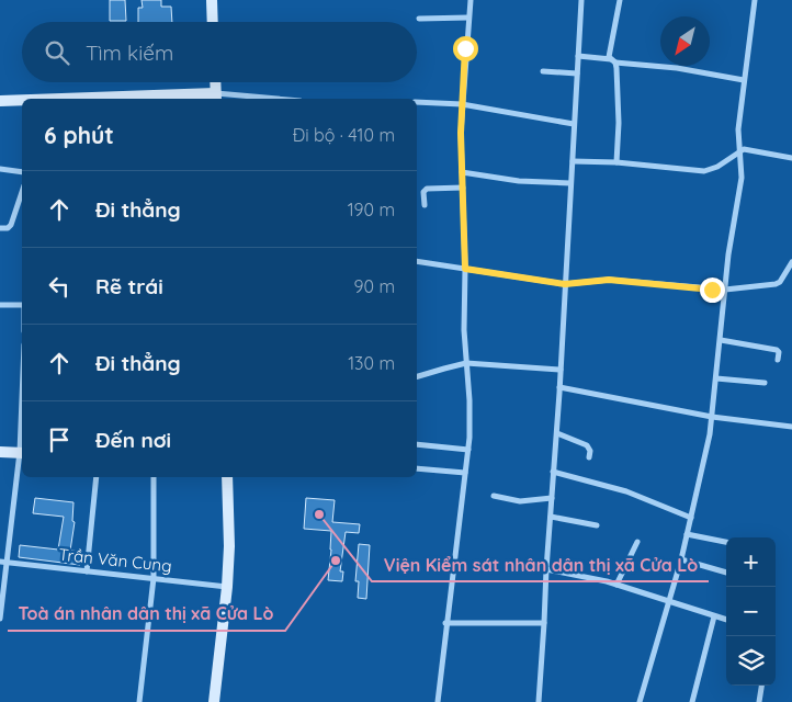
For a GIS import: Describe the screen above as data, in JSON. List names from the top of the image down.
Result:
{
  "streets": {
    "street": ["Trần Văn Cung"]
  },
  "places": ["Viện Kiểm sát nhân dân thị xã Cửa Lò", "Toà án nhân dân thị xã Cửa Lò"],
  "north": "bottom left",
  "page": {
    "search": "Tìm kiếm",
    "heading": ["6 phút", "Đi bộ · 410 m"],
    "list": [
      ["Đi thẳng", "190 m"],
      ["Rẽ trái", "90 m"],
      ["Đi thẳng", "130 m"],
      "Đến nơi"
    ],
    "map_buttons": ["+", "−"]
  }
}
